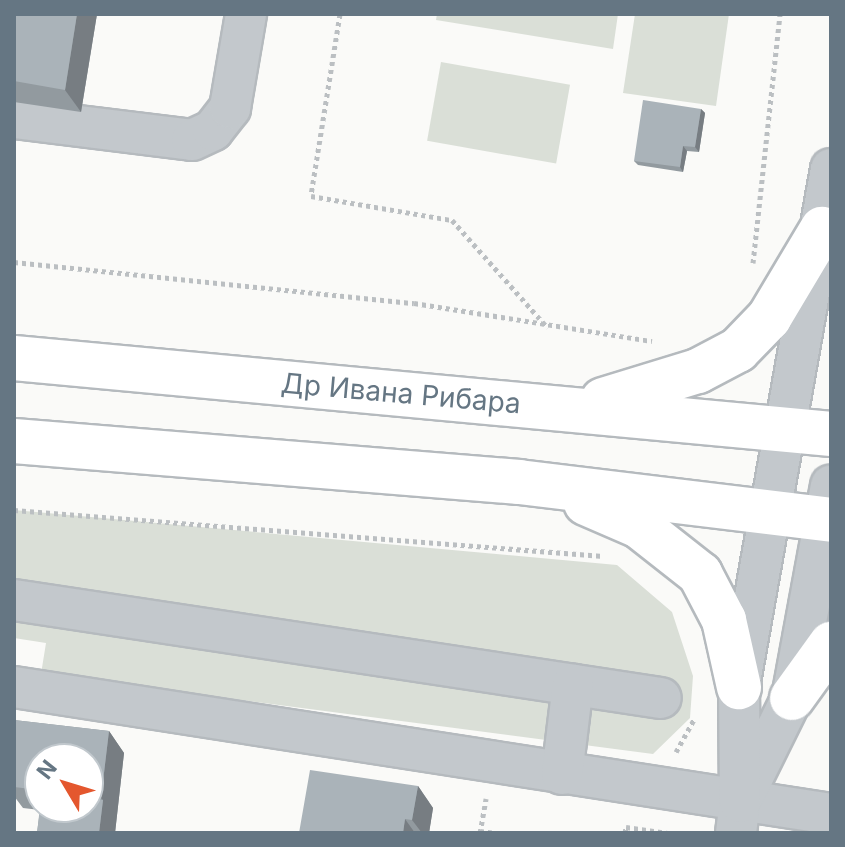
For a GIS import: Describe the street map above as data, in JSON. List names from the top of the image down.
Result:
{
  "streets": {
    "main road": ["Др Ивана Рибара"]
  },
  "north": "top left"
}
